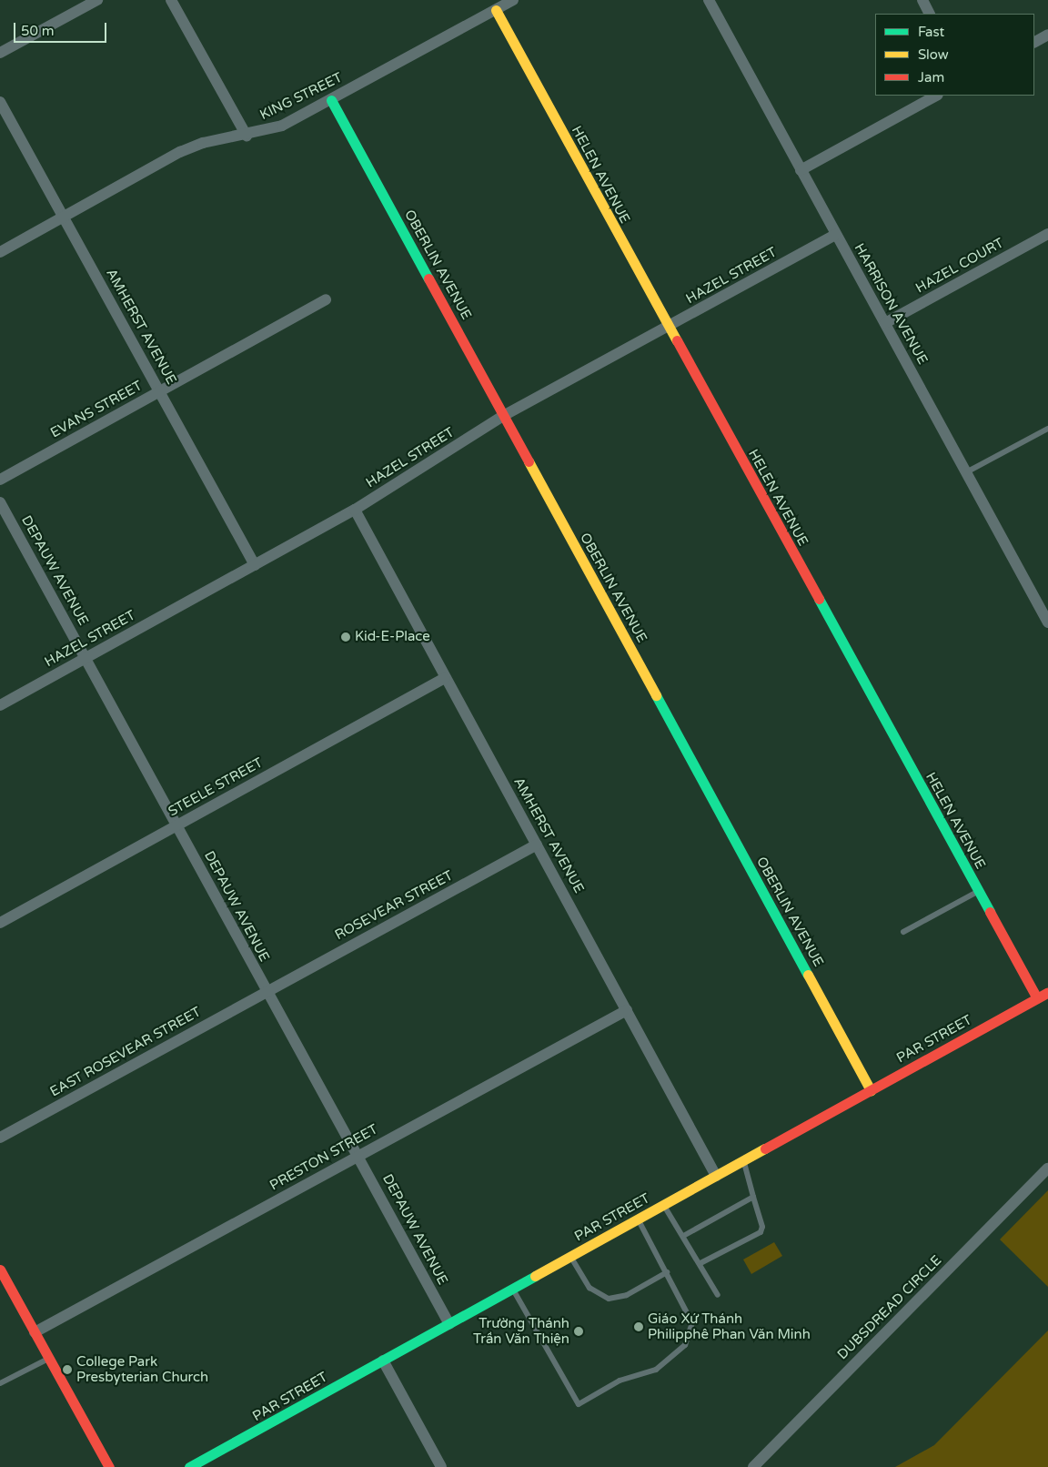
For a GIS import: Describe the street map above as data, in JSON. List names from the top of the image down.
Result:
{
  "streets": {
    "street": [
      "KING STREET",
      "HELEN AVENUE",
      "OBERLIN AVENUE",
      "HAZEL COURT",
      "HAZEL STREET",
      "HARRISON AVENUE",
      "AMHERST AVENUE",
      "EVANS STREET",
      "DEPAUW AVENUE",
      "STEELE STREET",
      "ROSEVEAR STREET",
      "PAR STREET",
      "EAST ROSEVEAR STREET",
      "PRESTON STREET",
      "DUBSDREAD CIRCLE"
    ]
  },
  "crossings": [
    ["KING STREET", "HELEN AVENUE"],
    ["KING STREET", "OBERLIN AVENUE"],
    ["KING STREET", "AMHERST AVENUE"],
    ["HELEN AVENUE", "HAZEL STREET"],
    ["HELEN AVENUE", "PAR STREET"],
    ["OBERLIN AVENUE", "HAZEL STREET"],
    ["OBERLIN AVENUE", "PAR STREET"],
    ["HAZEL COURT", "HARRISON AVENUE"],
    ["HAZEL STREET", "HARRISON AVENUE"],
    ["HAZEL STREET", "AMHERST AVENUE"],
    ["HAZEL STREET", "DEPAUW AVENUE"],
    ["AMHERST AVENUE", "EVANS STREET"],
    ["AMHERST AVENUE", "STEELE STREET"],
    ["AMHERST AVENUE", "ROSEVEAR STREET"],
    ["AMHERST AVENUE", "PAR STREET"],
    ["AMHERST AVENUE", "PRESTON STREET"],
    ["DEPAUW AVENUE", "STEELE STREET"],
    ["DEPAUW AVENUE", "ROSEVEAR STREET"],
    ["DEPAUW AVENUE", "PAR STREET"],
    ["DEPAUW AVENUE", "EAST ROSEVEAR STREET"],
    ["DEPAUW AVENUE", "PRESTON STREET"],
    ["ROSEVEAR STREET", "EAST ROSEVEAR STREET"]
  ],
  "places": [
    "Kid-E-Place",
    "Giáo Xứ Thánh Philipphê Phan Văn Minh",
    "Trường Thánh Trần Văn Thiện",
    "College Park Presbyterian Church"
  ],
  "legend": ["Fast", "Slow", "Jam"],
  "scale_bar": "50 m"
}
